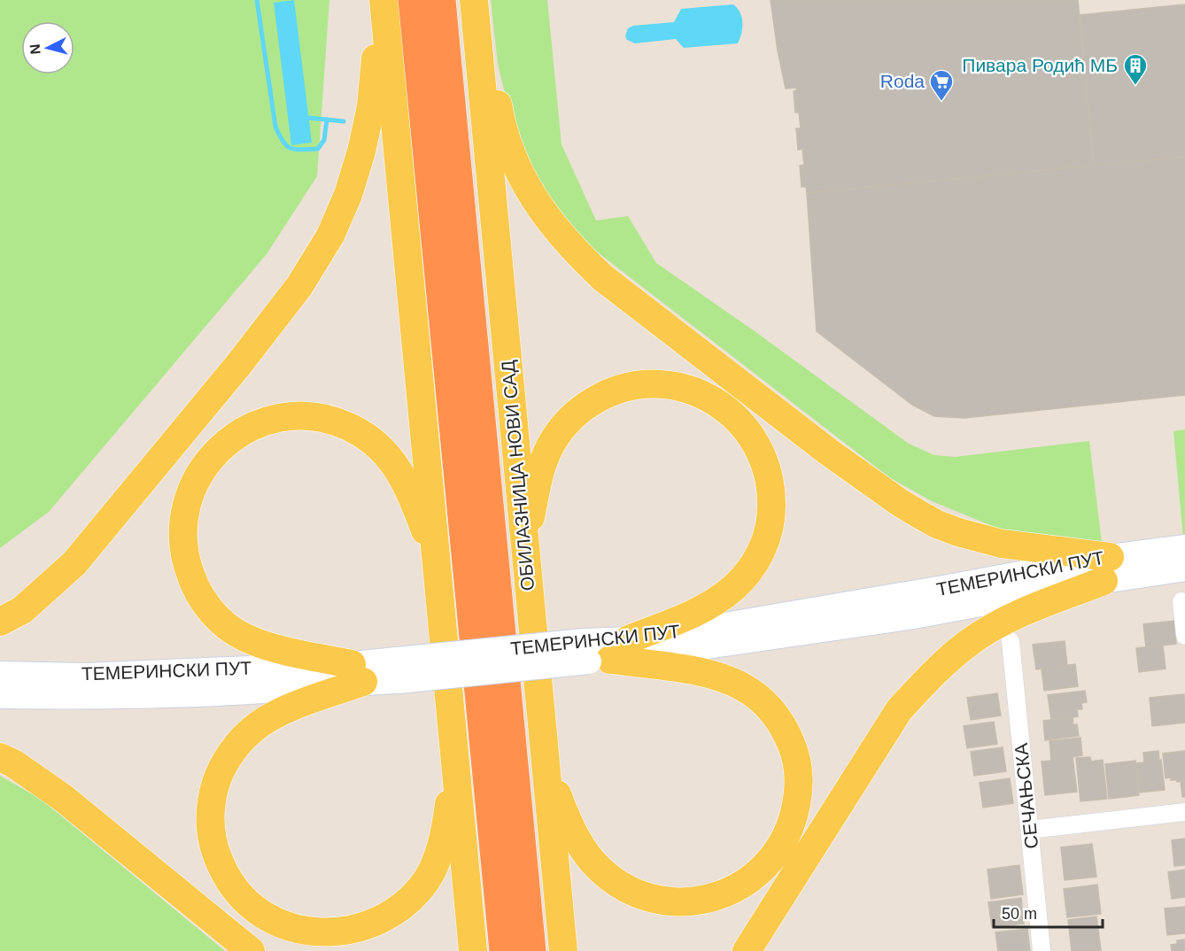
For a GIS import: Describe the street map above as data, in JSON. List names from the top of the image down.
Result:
{
  "streets": {
    "main road": ["ОБИЛАЗНИЦА НОВИ САД", "ТЕМЕРИНСКИ ПУТ"],
    "street": ["СЕЧАЊСКА"]
  },
  "places": {
    "building": ["Пивара Родић МБ"],
    "supermarket": ["Roda"]
  },
  "scale_bar": "50 m",
  "north": "left"
}
